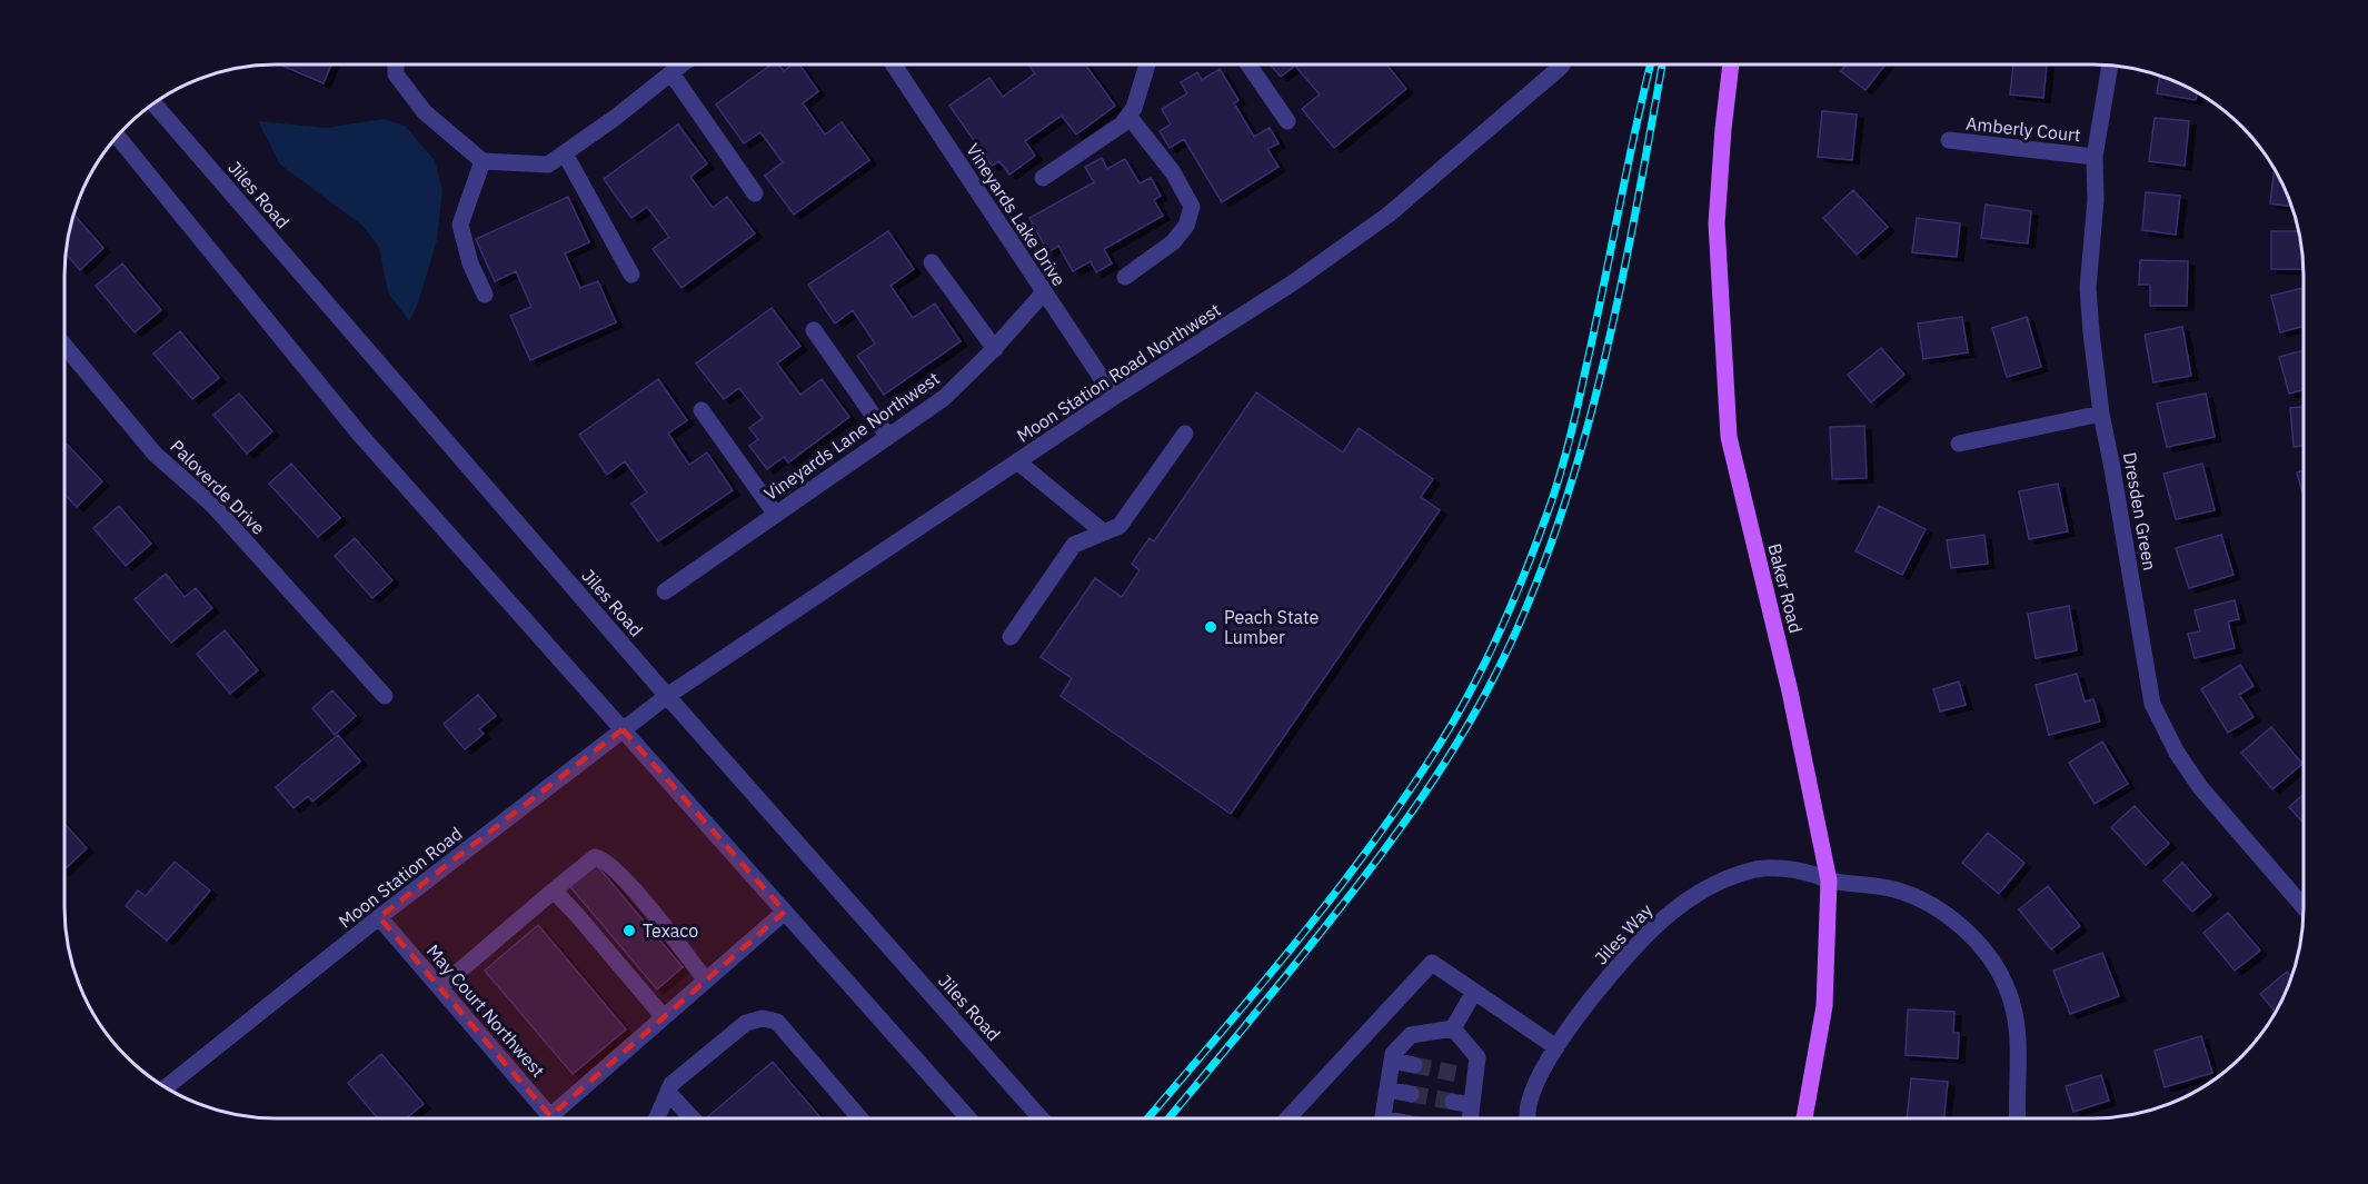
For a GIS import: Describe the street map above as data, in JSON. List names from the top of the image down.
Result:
{
  "streets": {
    "main road": ["Baker Road"],
    "street": [
      "Amberly Court",
      "Jiles Road",
      "Vineyards Lake Drive",
      "Moon Station Road Northwest",
      "Vineyards Lane Northwest",
      "Paloverde Drive",
      "Dresden Green",
      "Moon Station Road",
      "Jiles Way",
      "May Court Northwest"
    ]
  },
  "crossings": [
    ["Amberly Court", "Dresden Green"],
    ["Jiles Road", "Moon Station Road Northwest"],
    ["Jiles Road", "Moon Station Road"],
    ["Vineyards Lake Drive", "Moon Station Road Northwest"],
    ["Vineyards Lake Drive", "Vineyards Lane Northwest"],
    ["Moon Station Road Northwest", "Moon Station Road"],
    ["Baker Road", "Jiles Way"],
    ["Moon Station Road", "May Court Northwest"]
  ],
  "places": ["Peach State Lumber", "Texaco"]
}
